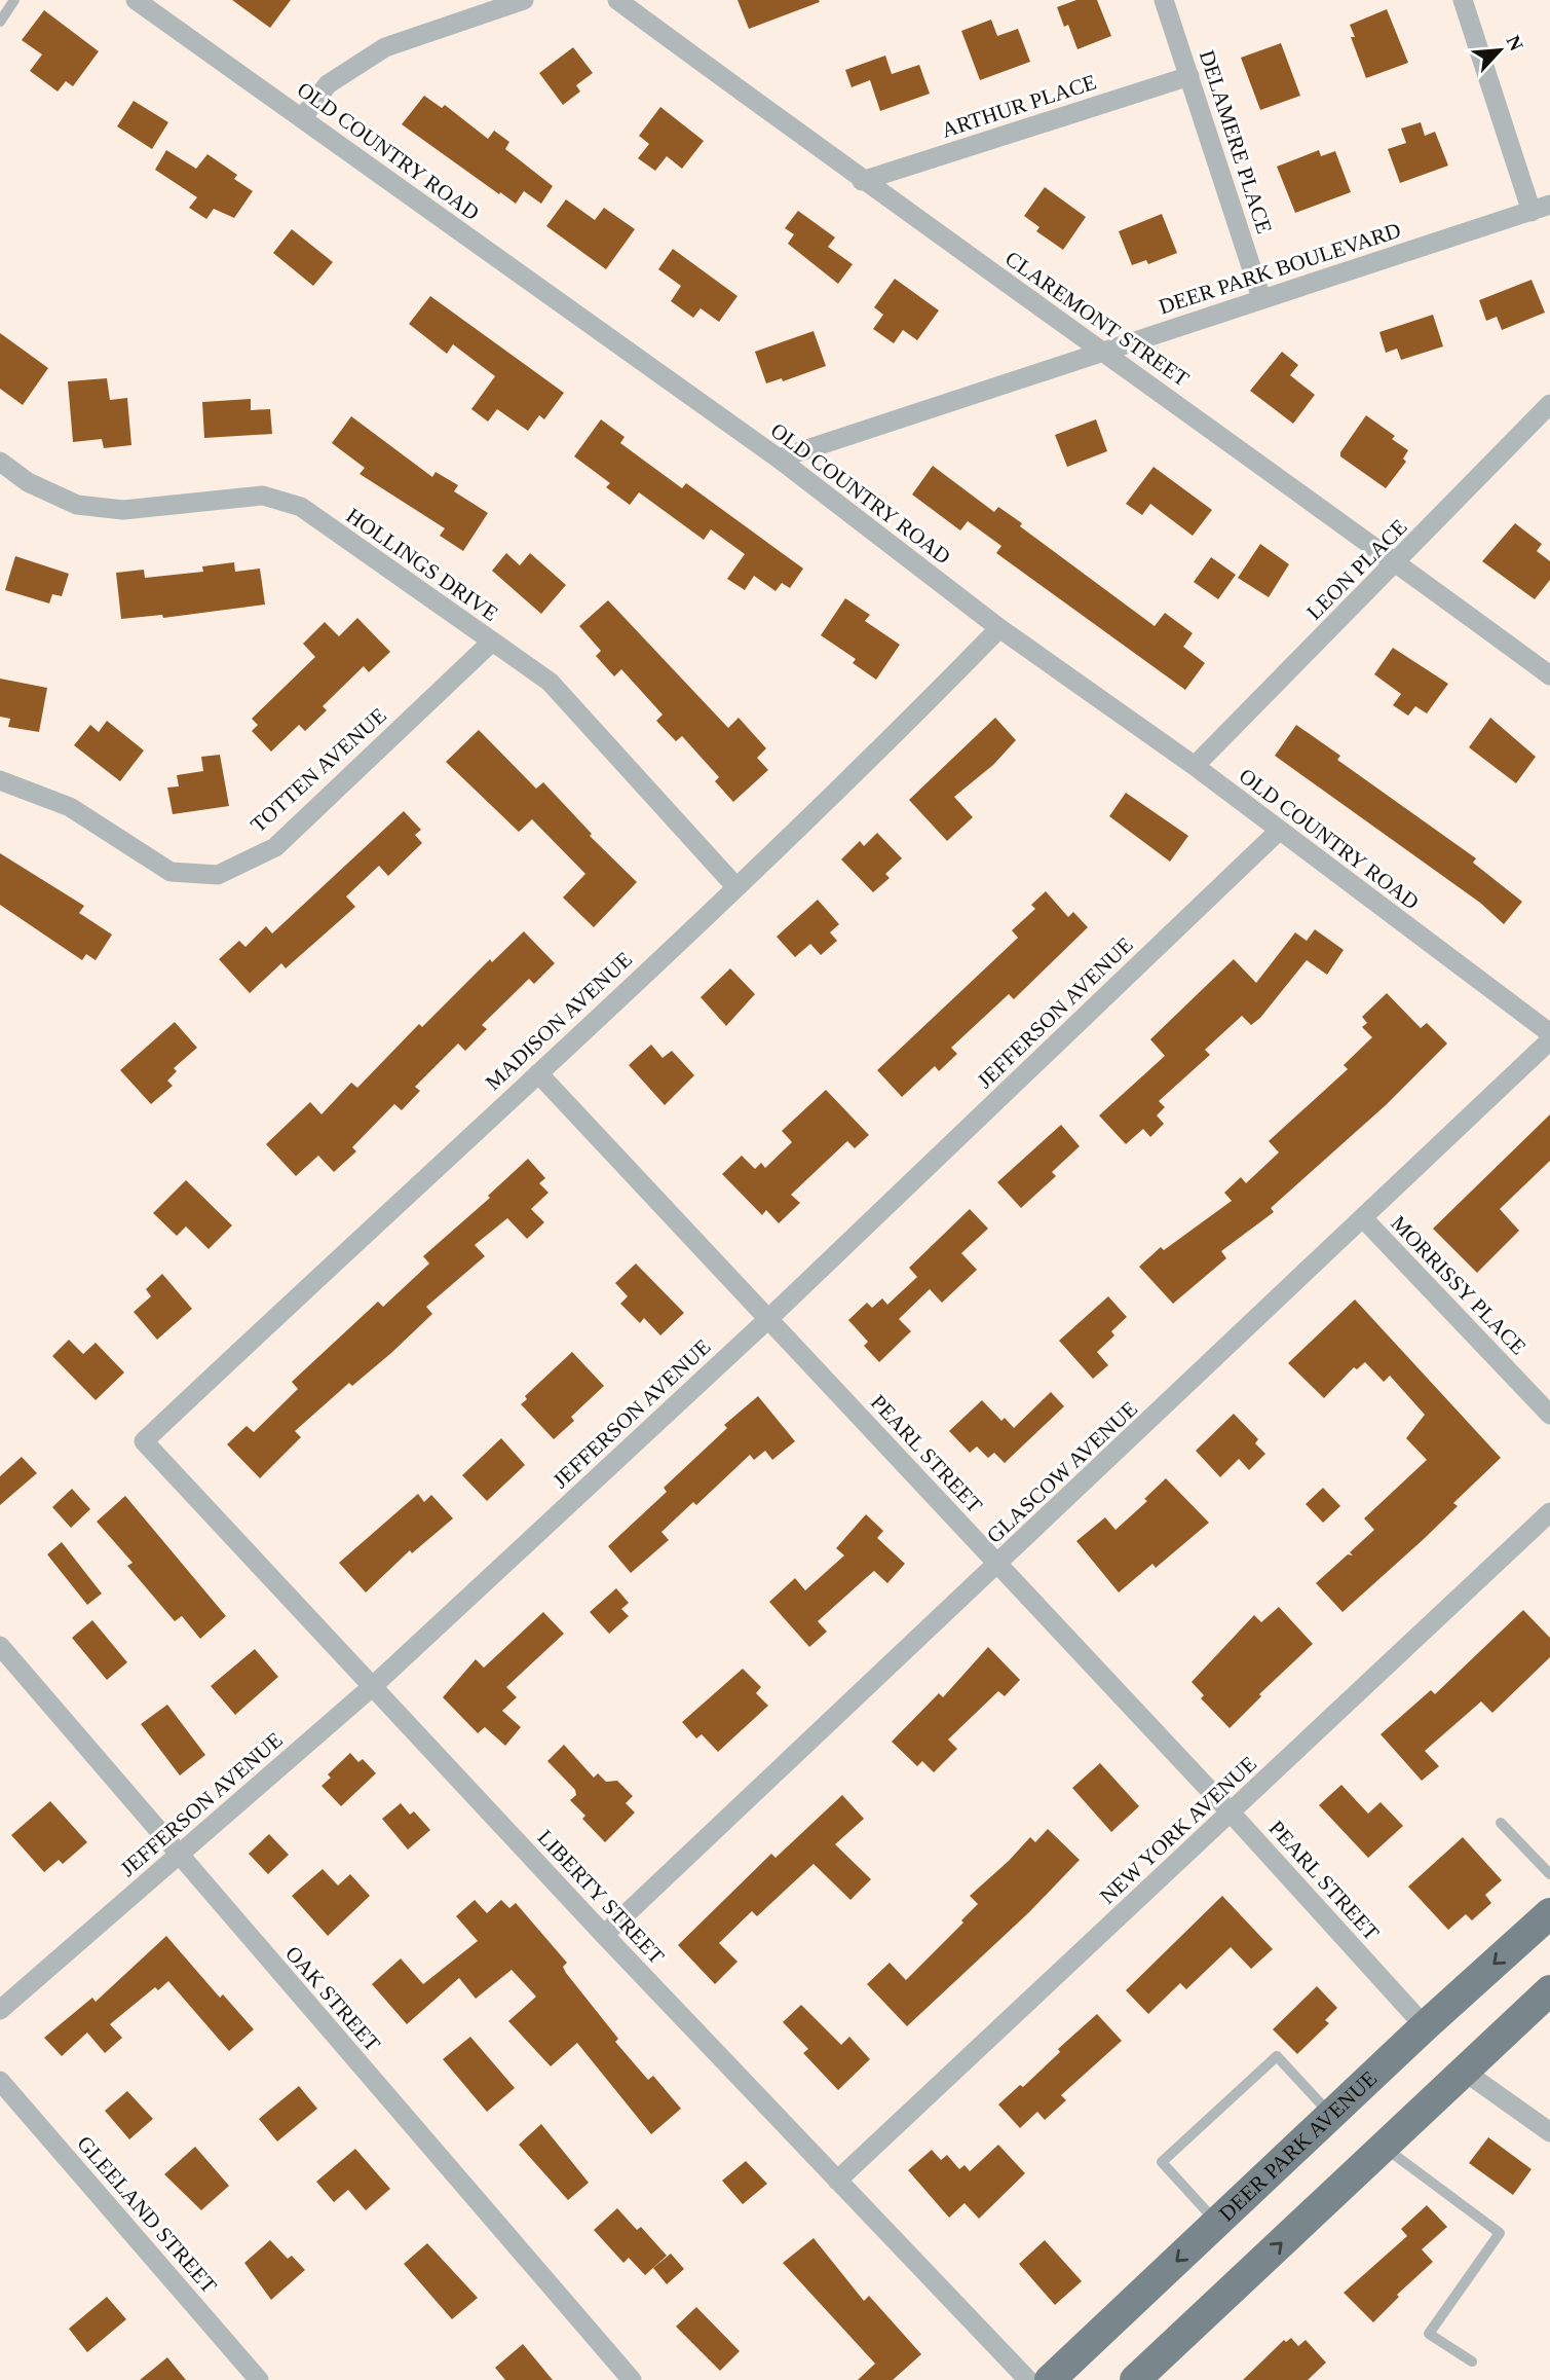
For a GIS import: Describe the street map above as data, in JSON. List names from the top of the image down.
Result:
{
  "streets": {
    "main road": ["DEER PARK AVENUE"],
    "street": [
      "ARTHUR PLACE",
      "DELAMERE PLACE",
      "OLD COUNTRY ROAD",
      "DEER PARK BOULEVARD",
      "CLAREMONT STREET",
      "HOLLINGS DRIVE",
      "LEON PLACE",
      "TOTTEN AVENUE",
      "JEFFERSON AVENUE",
      "MADISON AVENUE",
      "MORRISSY PLACE",
      "PEARL STREET",
      "GLASCOW AVENUE",
      "NEW YORK AVENUE",
      "LIBERTY STREET",
      "OAK STREET",
      "GLEELAND STREET"
    ]
  },
  "crossings": [
    ["ARTHUR PLACE", "DELAMERE PLACE"],
    ["ARTHUR PLACE", "CLAREMONT STREET"],
    ["DELAMERE PLACE", "DEER PARK BOULEVARD"],
    ["OLD COUNTRY ROAD", "DEER PARK BOULEVARD"],
    ["OLD COUNTRY ROAD", "LEON PLACE"],
    ["OLD COUNTRY ROAD", "JEFFERSON AVENUE"],
    ["OLD COUNTRY ROAD", "MADISON AVENUE"],
    ["DEER PARK BOULEVARD", "CLAREMONT STREET"],
    ["CLAREMONT STREET", "LEON PLACE"],
    ["HOLLINGS DRIVE", "TOTTEN AVENUE"],
    ["HOLLINGS DRIVE", "MADISON AVENUE"],
    ["JEFFERSON AVENUE", "PEARL STREET"],
    ["JEFFERSON AVENUE", "LIBERTY STREET"],
    ["JEFFERSON AVENUE", "OAK STREET"],
    ["MADISON AVENUE", "PEARL STREET"],
    ["MADISON AVENUE", "LIBERTY STREET"],
    ["MORRISSY PLACE", "GLASCOW AVENUE"],
    ["PEARL STREET", "GLASCOW AVENUE"],
    ["PEARL STREET", "NEW YORK AVENUE"],
    ["PEARL STREET", "DEER PARK AVENUE"],
    ["GLASCOW AVENUE", "LIBERTY STREET"],
    ["NEW YORK AVENUE", "LIBERTY STREET"]
  ],
  "north": "top right"
}
